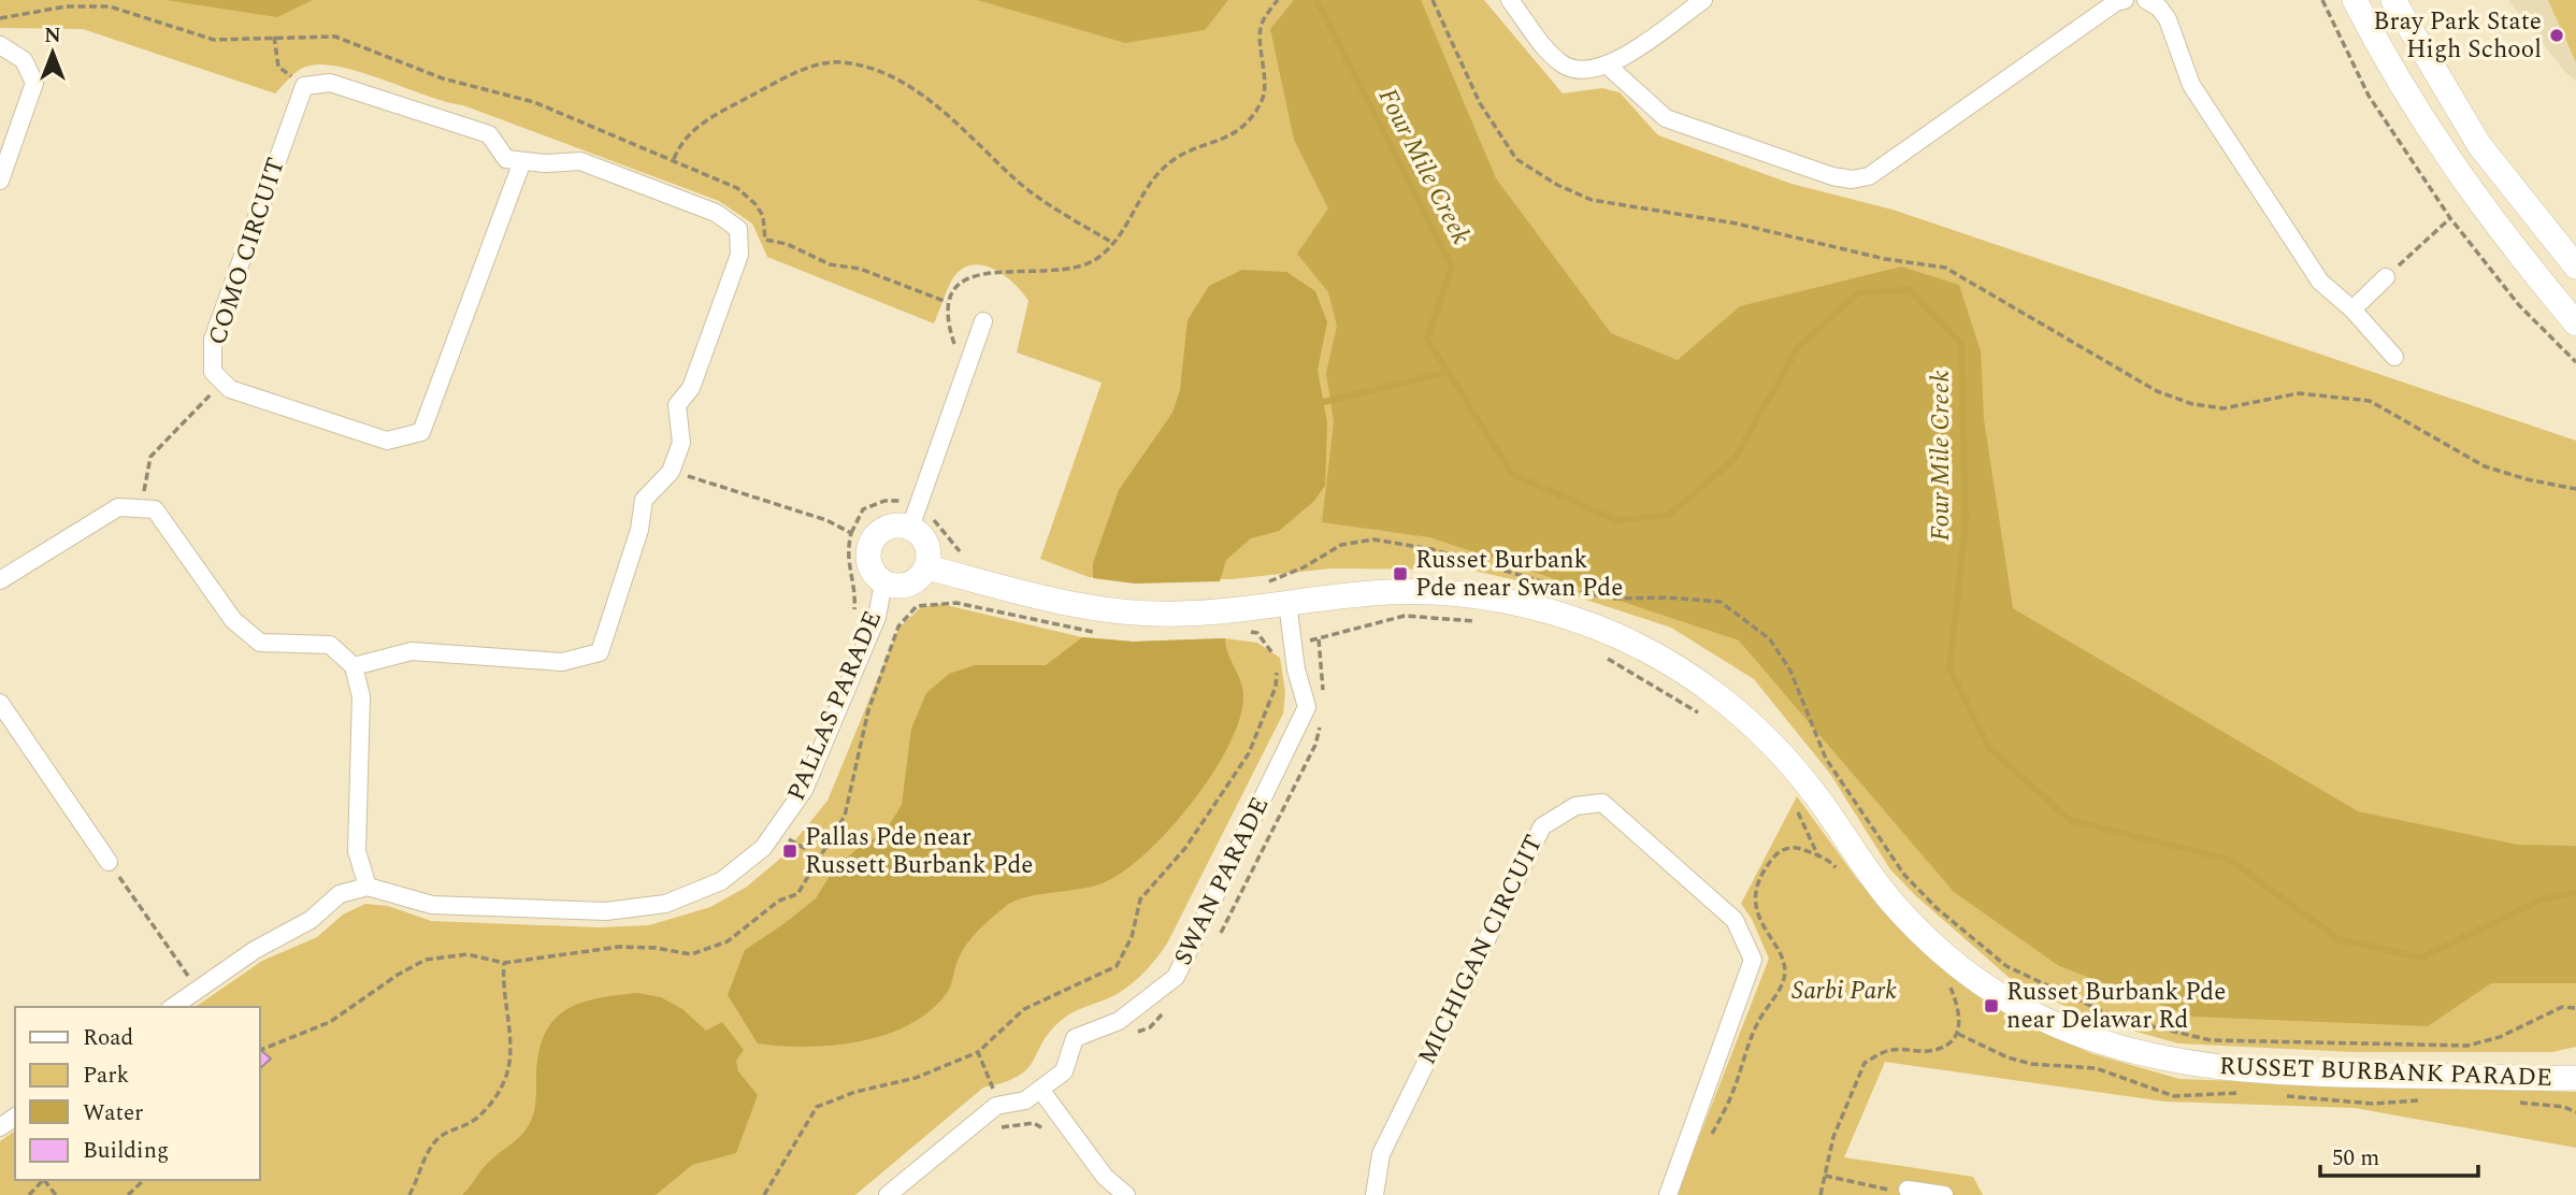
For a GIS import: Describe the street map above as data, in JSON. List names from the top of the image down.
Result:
{
  "streets": {
    "street": [
      "COMO CIRCUIT",
      "PALLAS PARADE",
      "SWAN PARADE",
      "MICHIGAN CIRCUIT",
      "RUSSET BURBANK PARADE"
    ]
  },
  "crossings": [
    ["PALLAS PARADE", "RUSSET BURBANK PARADE"],
    ["SWAN PARADE", "RUSSET BURBANK PARADE"]
  ],
  "water": ["Four Mile Creek"],
  "parks": ["Sarbi Park"],
  "places": {
    "other": ["Bray Park State High School"],
    "transit": ["Russet Burbank Pde near Swan Pde", "Pallas Pde near Russett Burbank Pde", "Russet Burbank Pde near Delawar Rd"]
  },
  "legend": [
    "Road",
    "Park",
    "Water",
    "Building"
  ],
  "scale_bar": "50 m",
  "north": "top"
}
